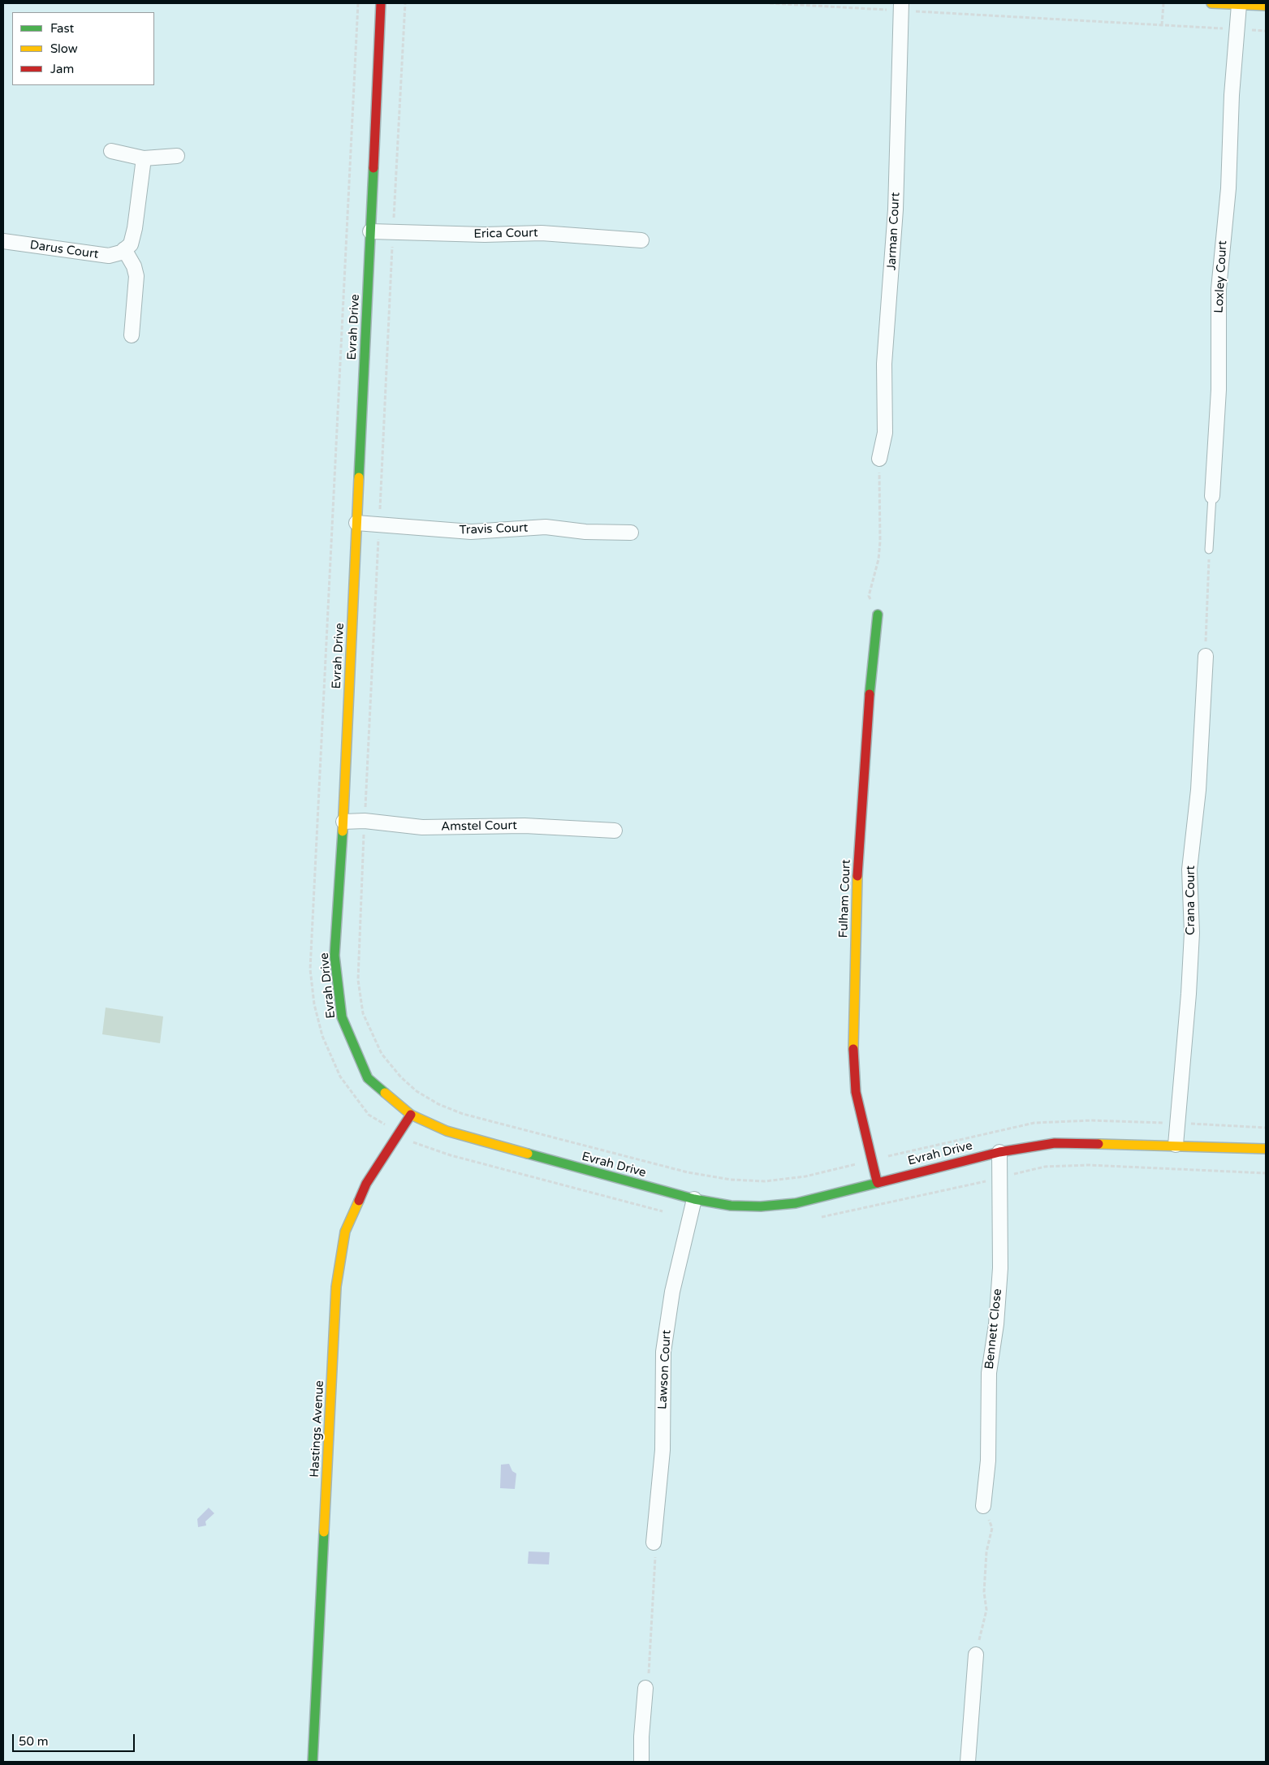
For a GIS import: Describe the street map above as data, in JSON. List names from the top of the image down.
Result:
{
  "streets": {
    "street": [
      "Jarman Court",
      "Erica Court",
      "Darus Court",
      "Loxley Court",
      "Evrah Drive",
      "Travis Court",
      "Amstel Court",
      "Fulham Court",
      "Crana Court",
      "Bennett Close",
      "Lawson Court",
      "Hastings Avenue"
    ]
  },
  "crossings": [
    ["Erica Court", "Evrah Drive"],
    ["Evrah Drive", "Travis Court"],
    ["Evrah Drive", "Amstel Court"],
    ["Evrah Drive", "Fulham Court"],
    ["Evrah Drive", "Crana Court"],
    ["Evrah Drive", "Bennett Close"],
    ["Evrah Drive", "Lawson Court"],
    ["Evrah Drive", "Hastings Avenue"]
  ],
  "legend": ["Fast", "Slow", "Jam"],
  "scale_bar": "50 m"
}
